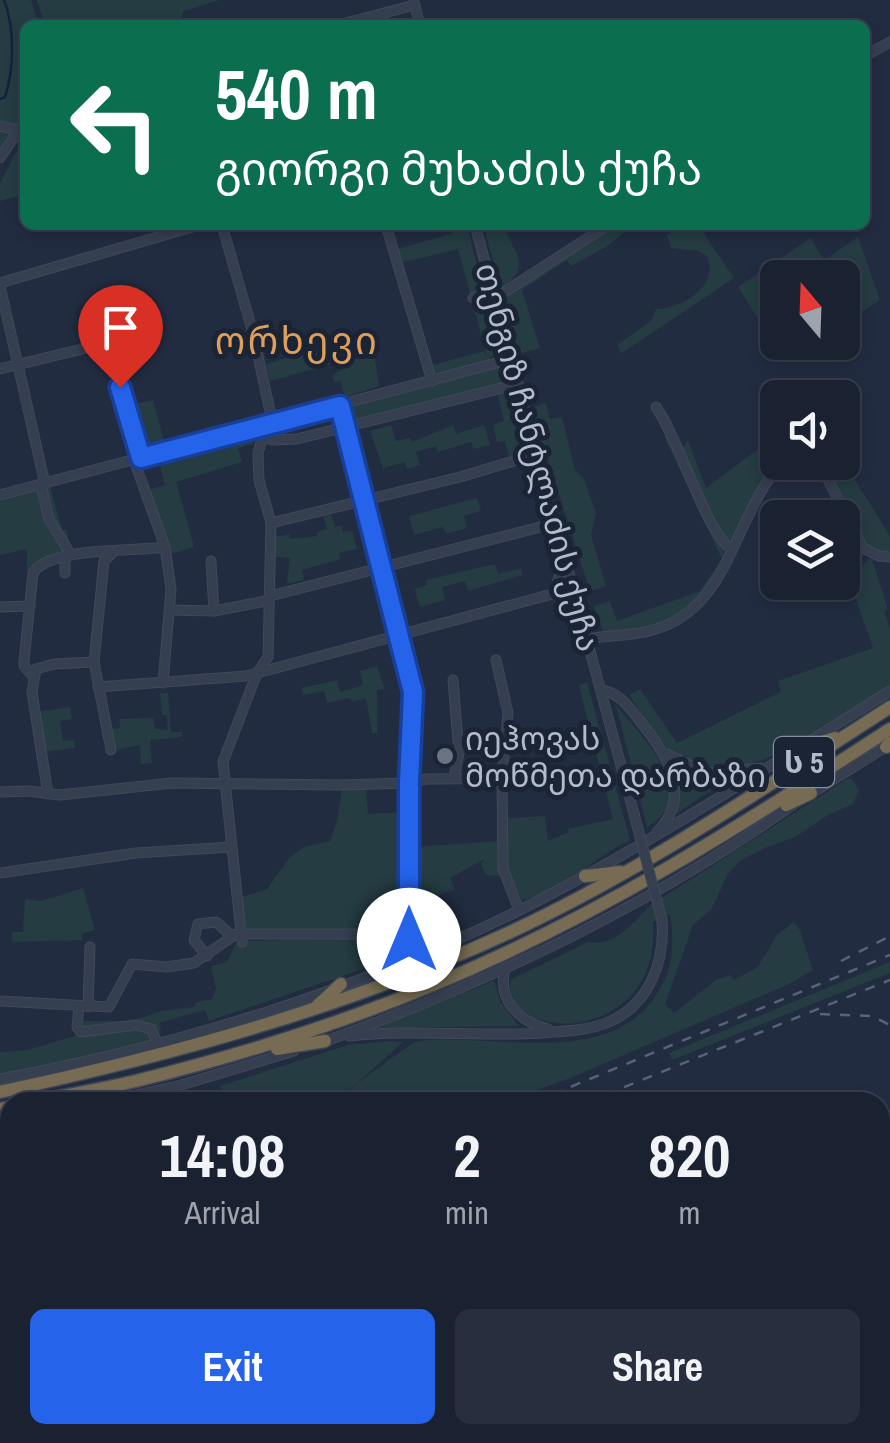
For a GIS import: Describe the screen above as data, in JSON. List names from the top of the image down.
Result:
{
  "streets": {
    "highway": ["ს 5"],
    "street": ["თენგიზ ჩანტლაძის ქუჩა"]
  },
  "districts": ["ორხევი"],
  "places": ["იეჰოვას მოწმეთა დარბაზი"],
  "north": "top",
  "page": {
    "turn": ["540 m", "გიორგი მუხაძის ქუჩა"],
    "eta": [
      "14:08",
      "Arrival",
      "2",
      "min",
      "820",
      "m"
    ],
    "buttons": ["Exit", "Share"]
  }
}
